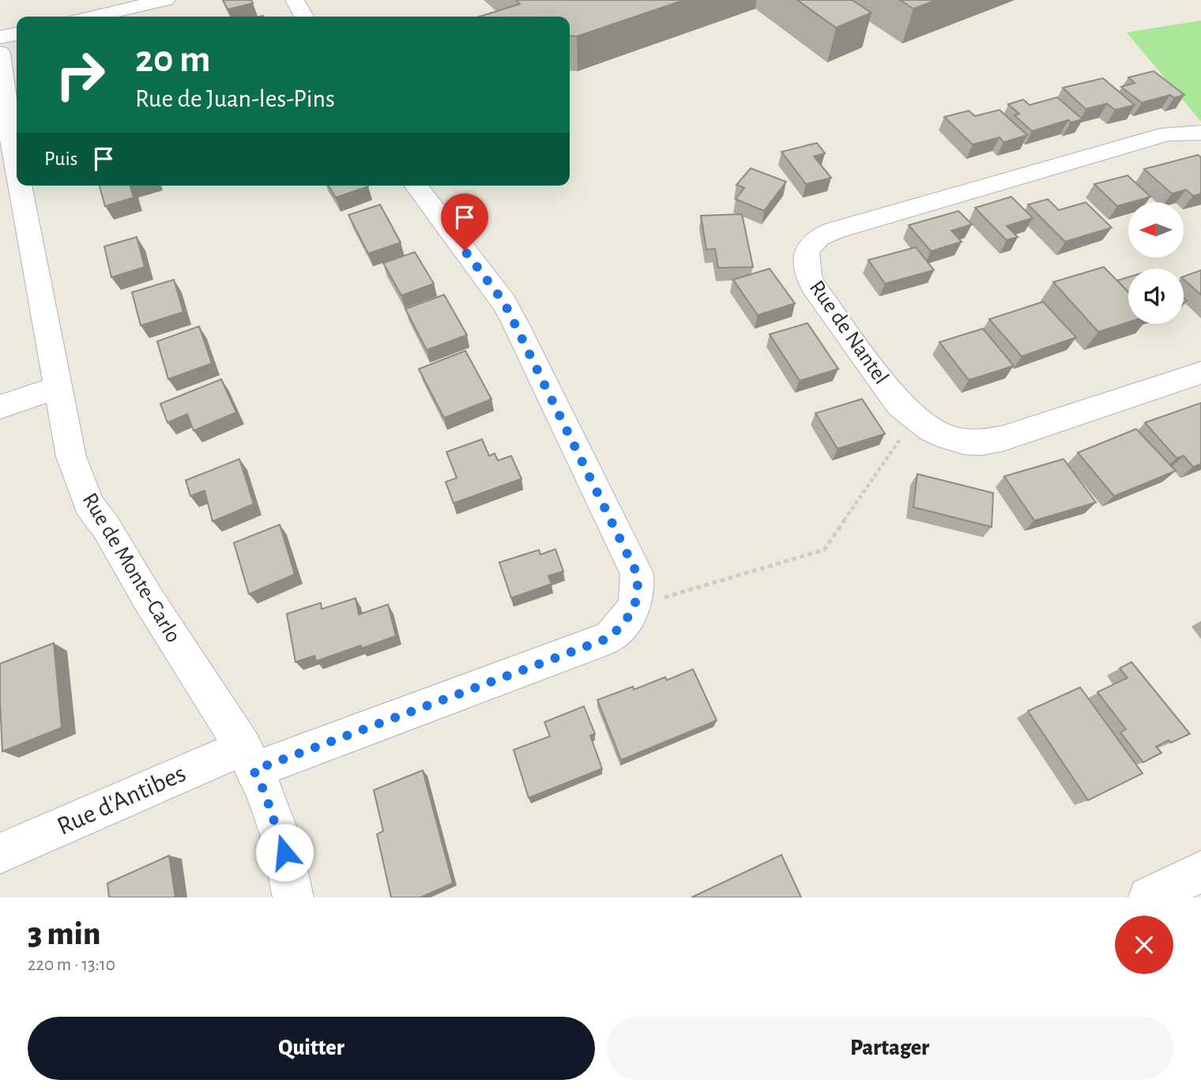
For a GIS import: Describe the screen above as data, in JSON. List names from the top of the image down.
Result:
{
  "streets": {
    "street": ["Rue de Nantel", "Rue de Monte-Carlo", "Rue d'Antibes"]
  },
  "crossings": [
    ["Rue de Monte-Carlo", "Rue d'Antibes"]
  ],
  "north": "left",
  "page": {
    "turn": ["20 m", "Rue de Juan-les-Pins"],
    "then": "Puis",
    "heading": ["3 min", "220 m · 13:10"],
    "buttons": ["Quitter", "Partager"]
  }
}
